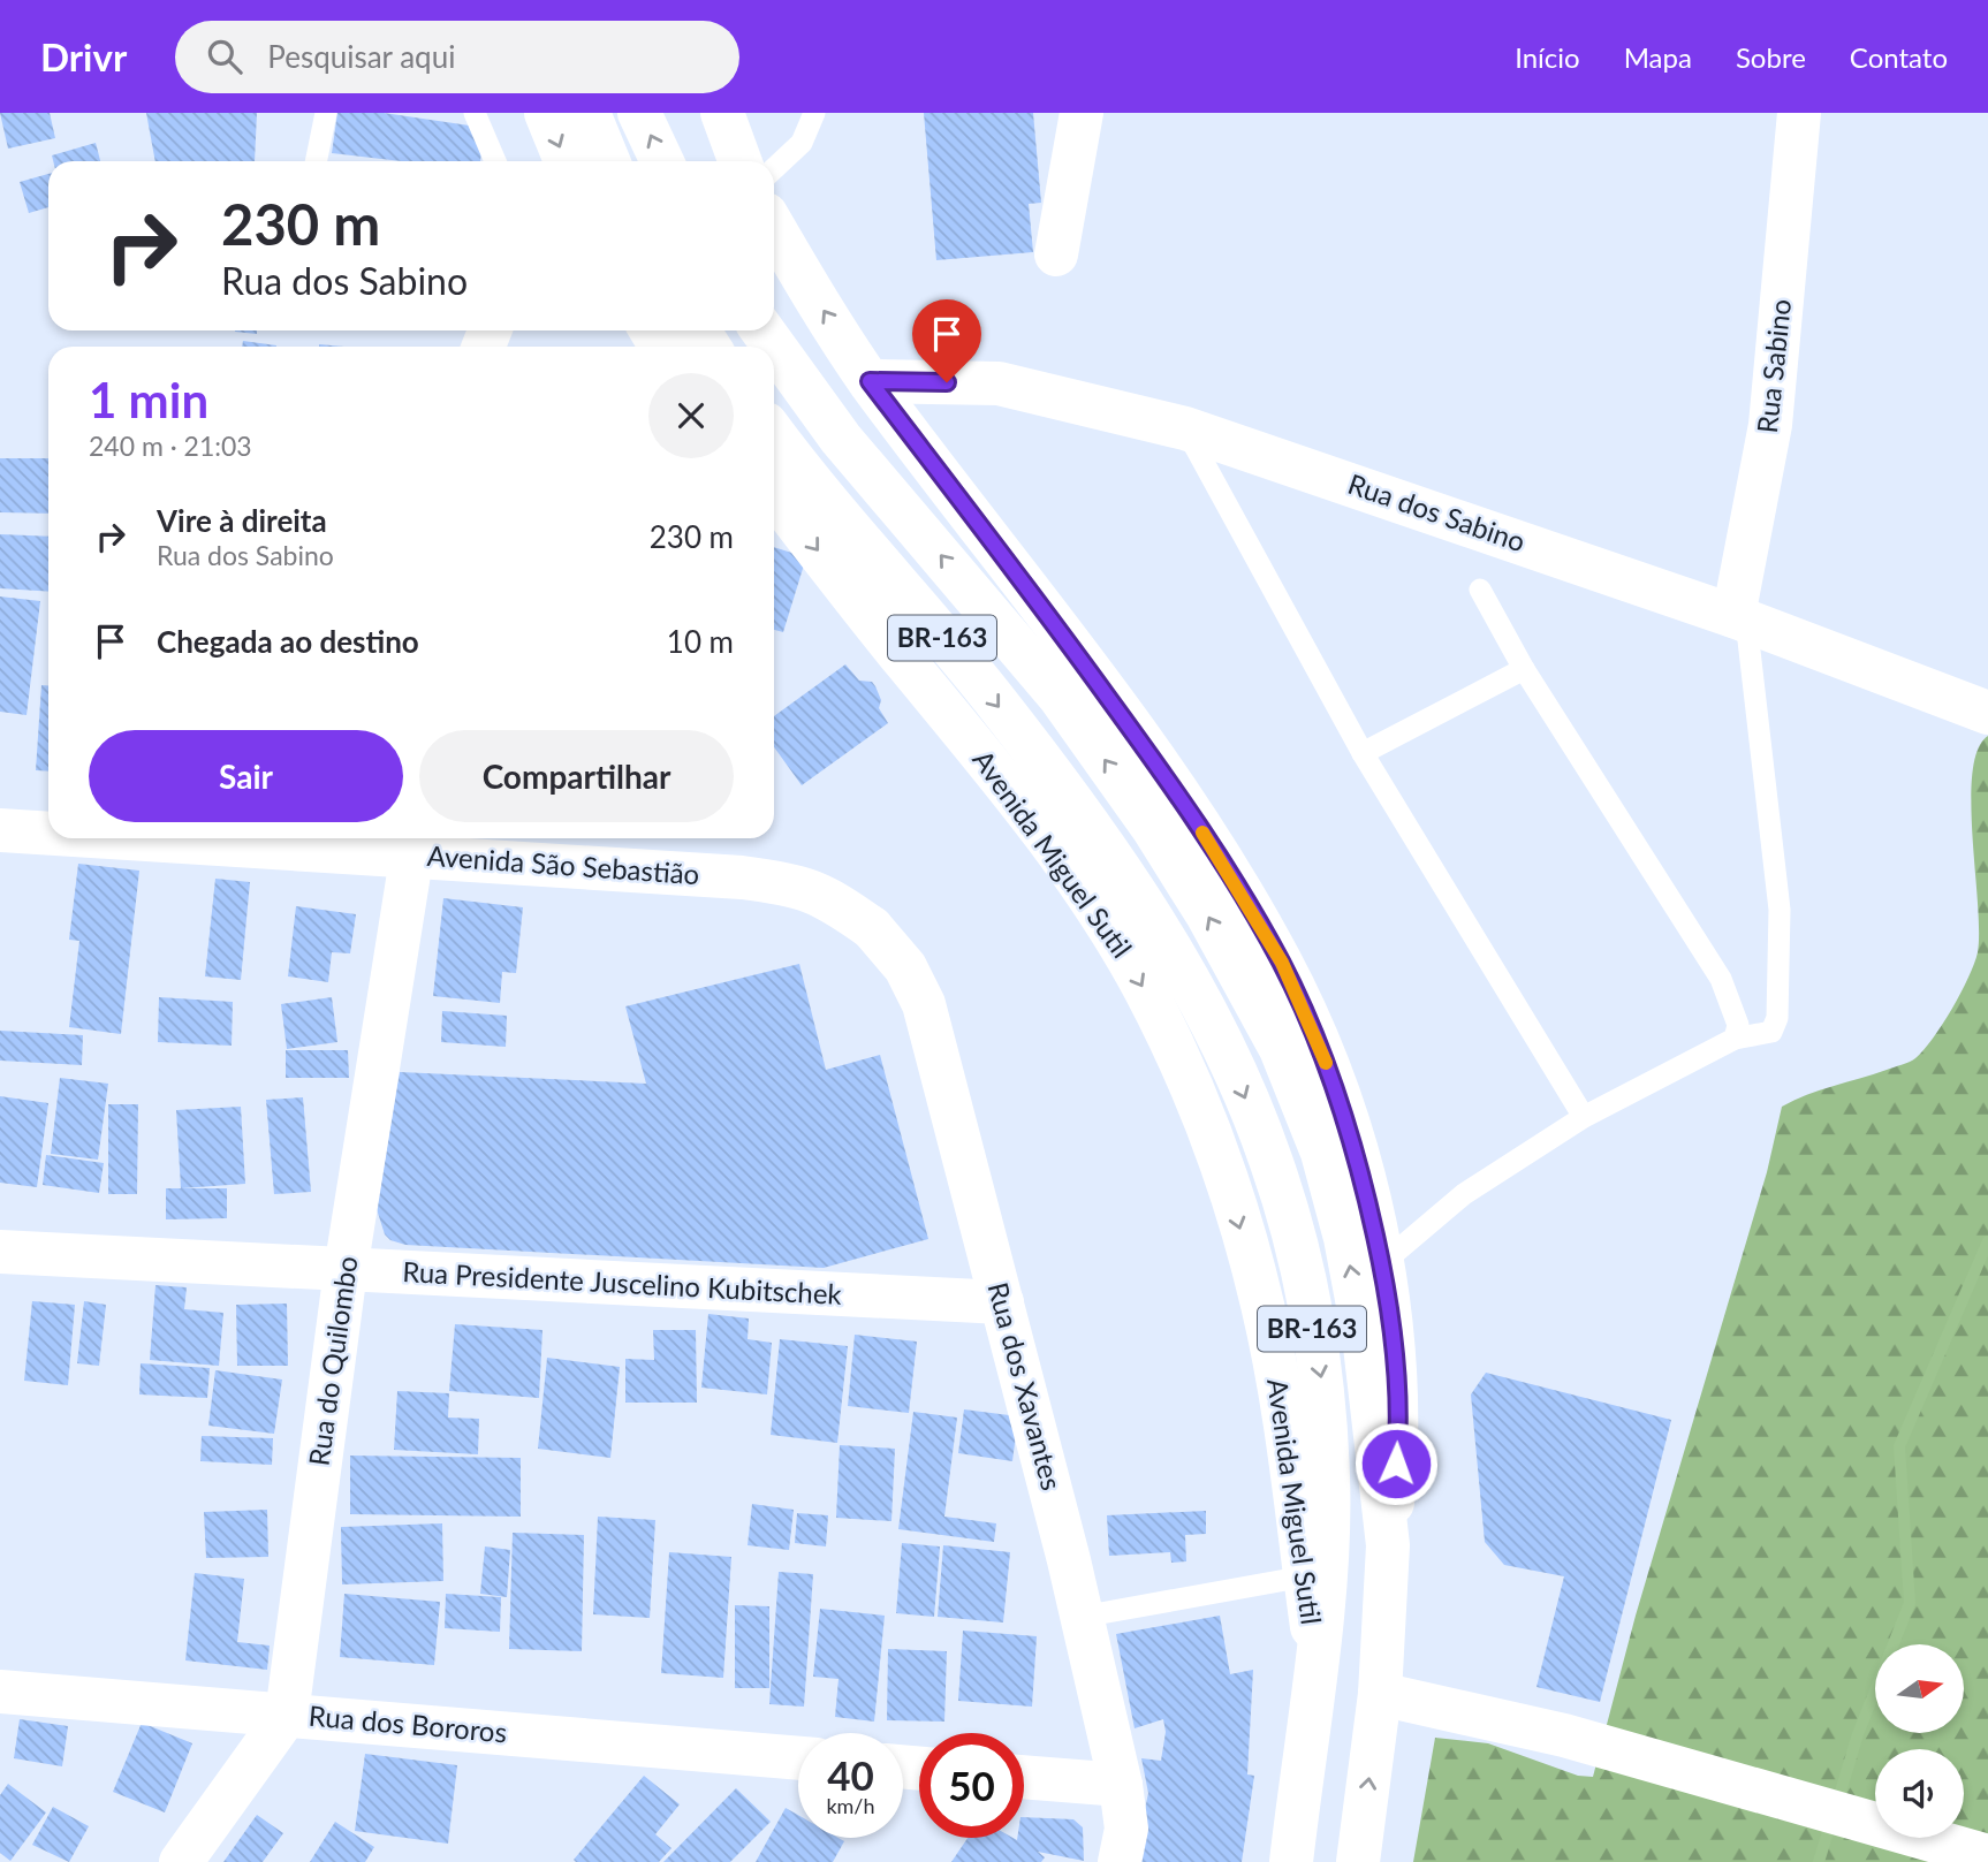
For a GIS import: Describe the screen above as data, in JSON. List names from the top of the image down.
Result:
{
  "streets": {
    "main road": [
      "Rua Sabino",
      "Rua dos Sabino",
      "BR-163",
      "Avenida Miguel Sutil",
      "Avenida São Sebastião",
      "Rua Presidente Juscelino Kubitschek",
      "Rua do Quilombo",
      "Rua dos Xavantes",
      "Rua dos Bororos"
    ]
  },
  "crossings": [
    ["Rua Sabino", "Rua dos Sabino"],
    ["Avenida São Sebastião", "Rua do Quilombo"],
    ["Avenida São Sebastião", "Rua dos Xavantes"],
    ["Rua Presidente Juscelino Kubitschek", "Rua do Quilombo"],
    ["Rua Presidente Juscelino Kubitschek", "Rua dos Xavantes"],
    ["Rua do Quilombo", "Rua dos Bororos"]
  ],
  "north": "right",
  "page": {
    "header": "Drivr",
    "search": "Pesquisar aqui",
    "nav": [
      "Início",
      "Mapa",
      "Sobre",
      "Contato"
    ],
    "turn": ["230 m", "Rua dos Sabino"],
    "heading": ["1 min", "240 m · 21:03"],
    "list": [
      {
        "name": "Vire à direita",
        "note": "Rua dos Sabino",
        "value": "230 m"
      },
      {
        "name": "Chegada ao destino",
        "value": "10 m"
      }
    ],
    "buttons": ["Sair", "Compartilhar"],
    "speed": "40 km/h",
    "limit": "50"
  }
}
